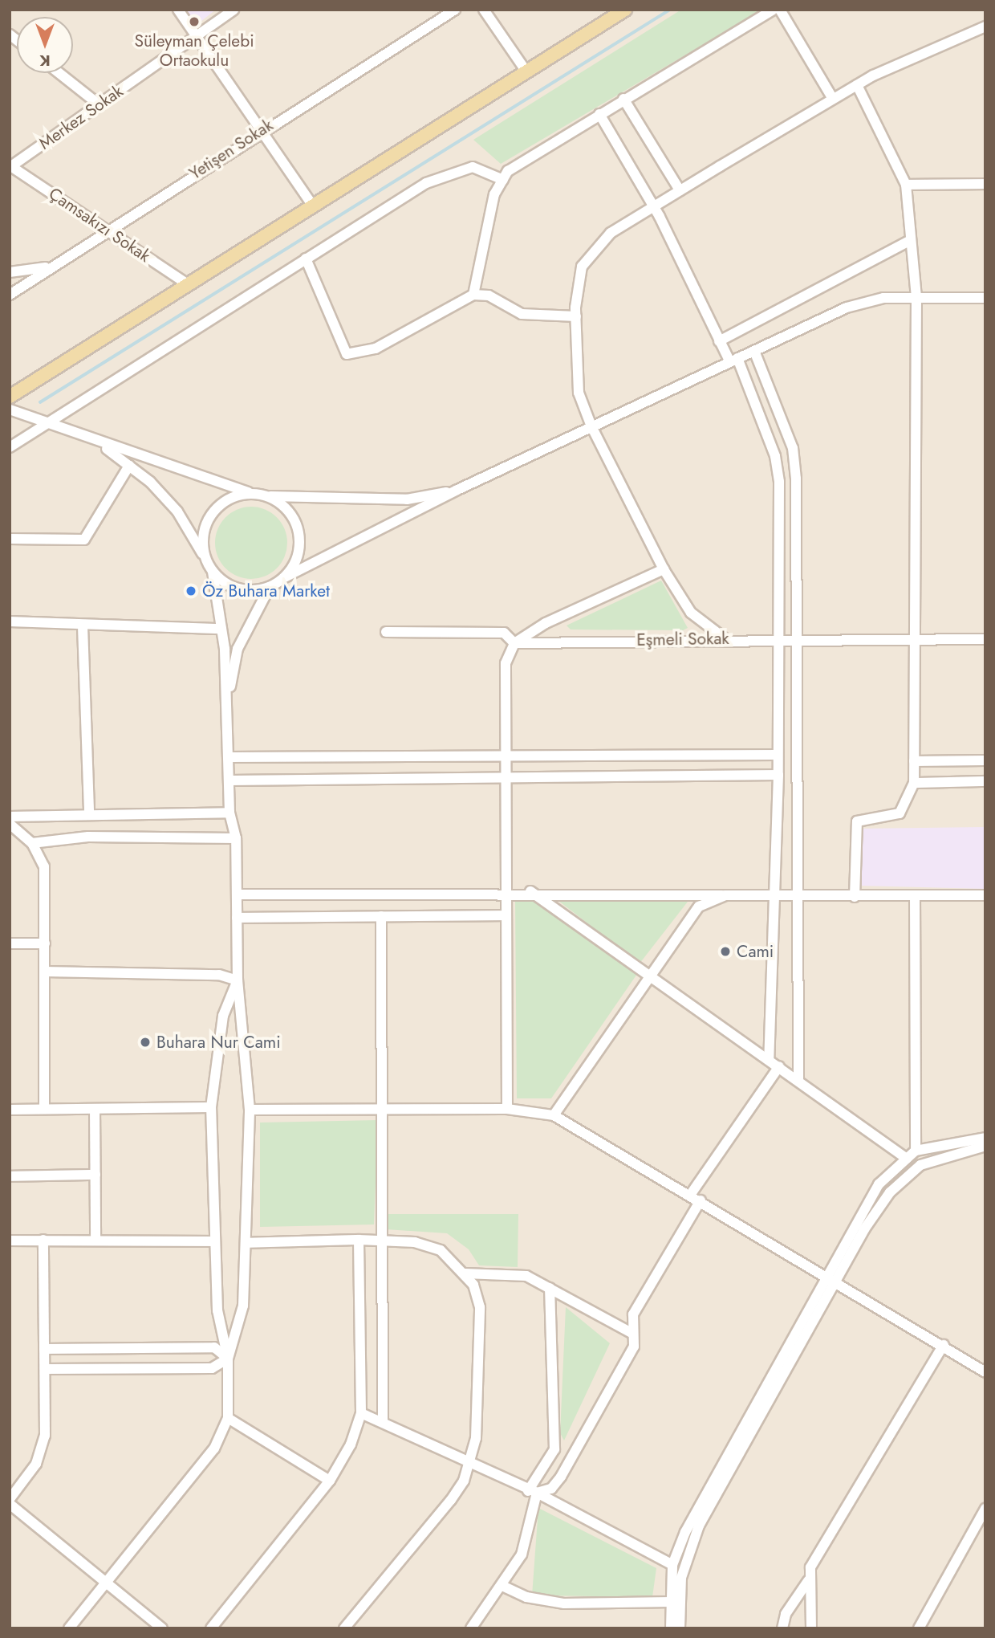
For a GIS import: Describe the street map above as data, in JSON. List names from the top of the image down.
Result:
{
  "streets": {
    "street": [
      "Merkez Sokak",
      "Yetişen Sokak",
      "Çamsakızı Sokak",
      "Eşmeli Sokak"
    ]
  },
  "crossings": [
    ["Merkez Sokak", "Çamsakızı Sokak"],
    ["Yetişen Sokak", "Çamsakızı Sokak"]
  ],
  "places": [
    "Süleyman Çelebi Ortaokulu",
    "Öz Buhara Market",
    "Cami",
    "Buhara Nur Cami"
  ],
  "north": "bottom"
}
